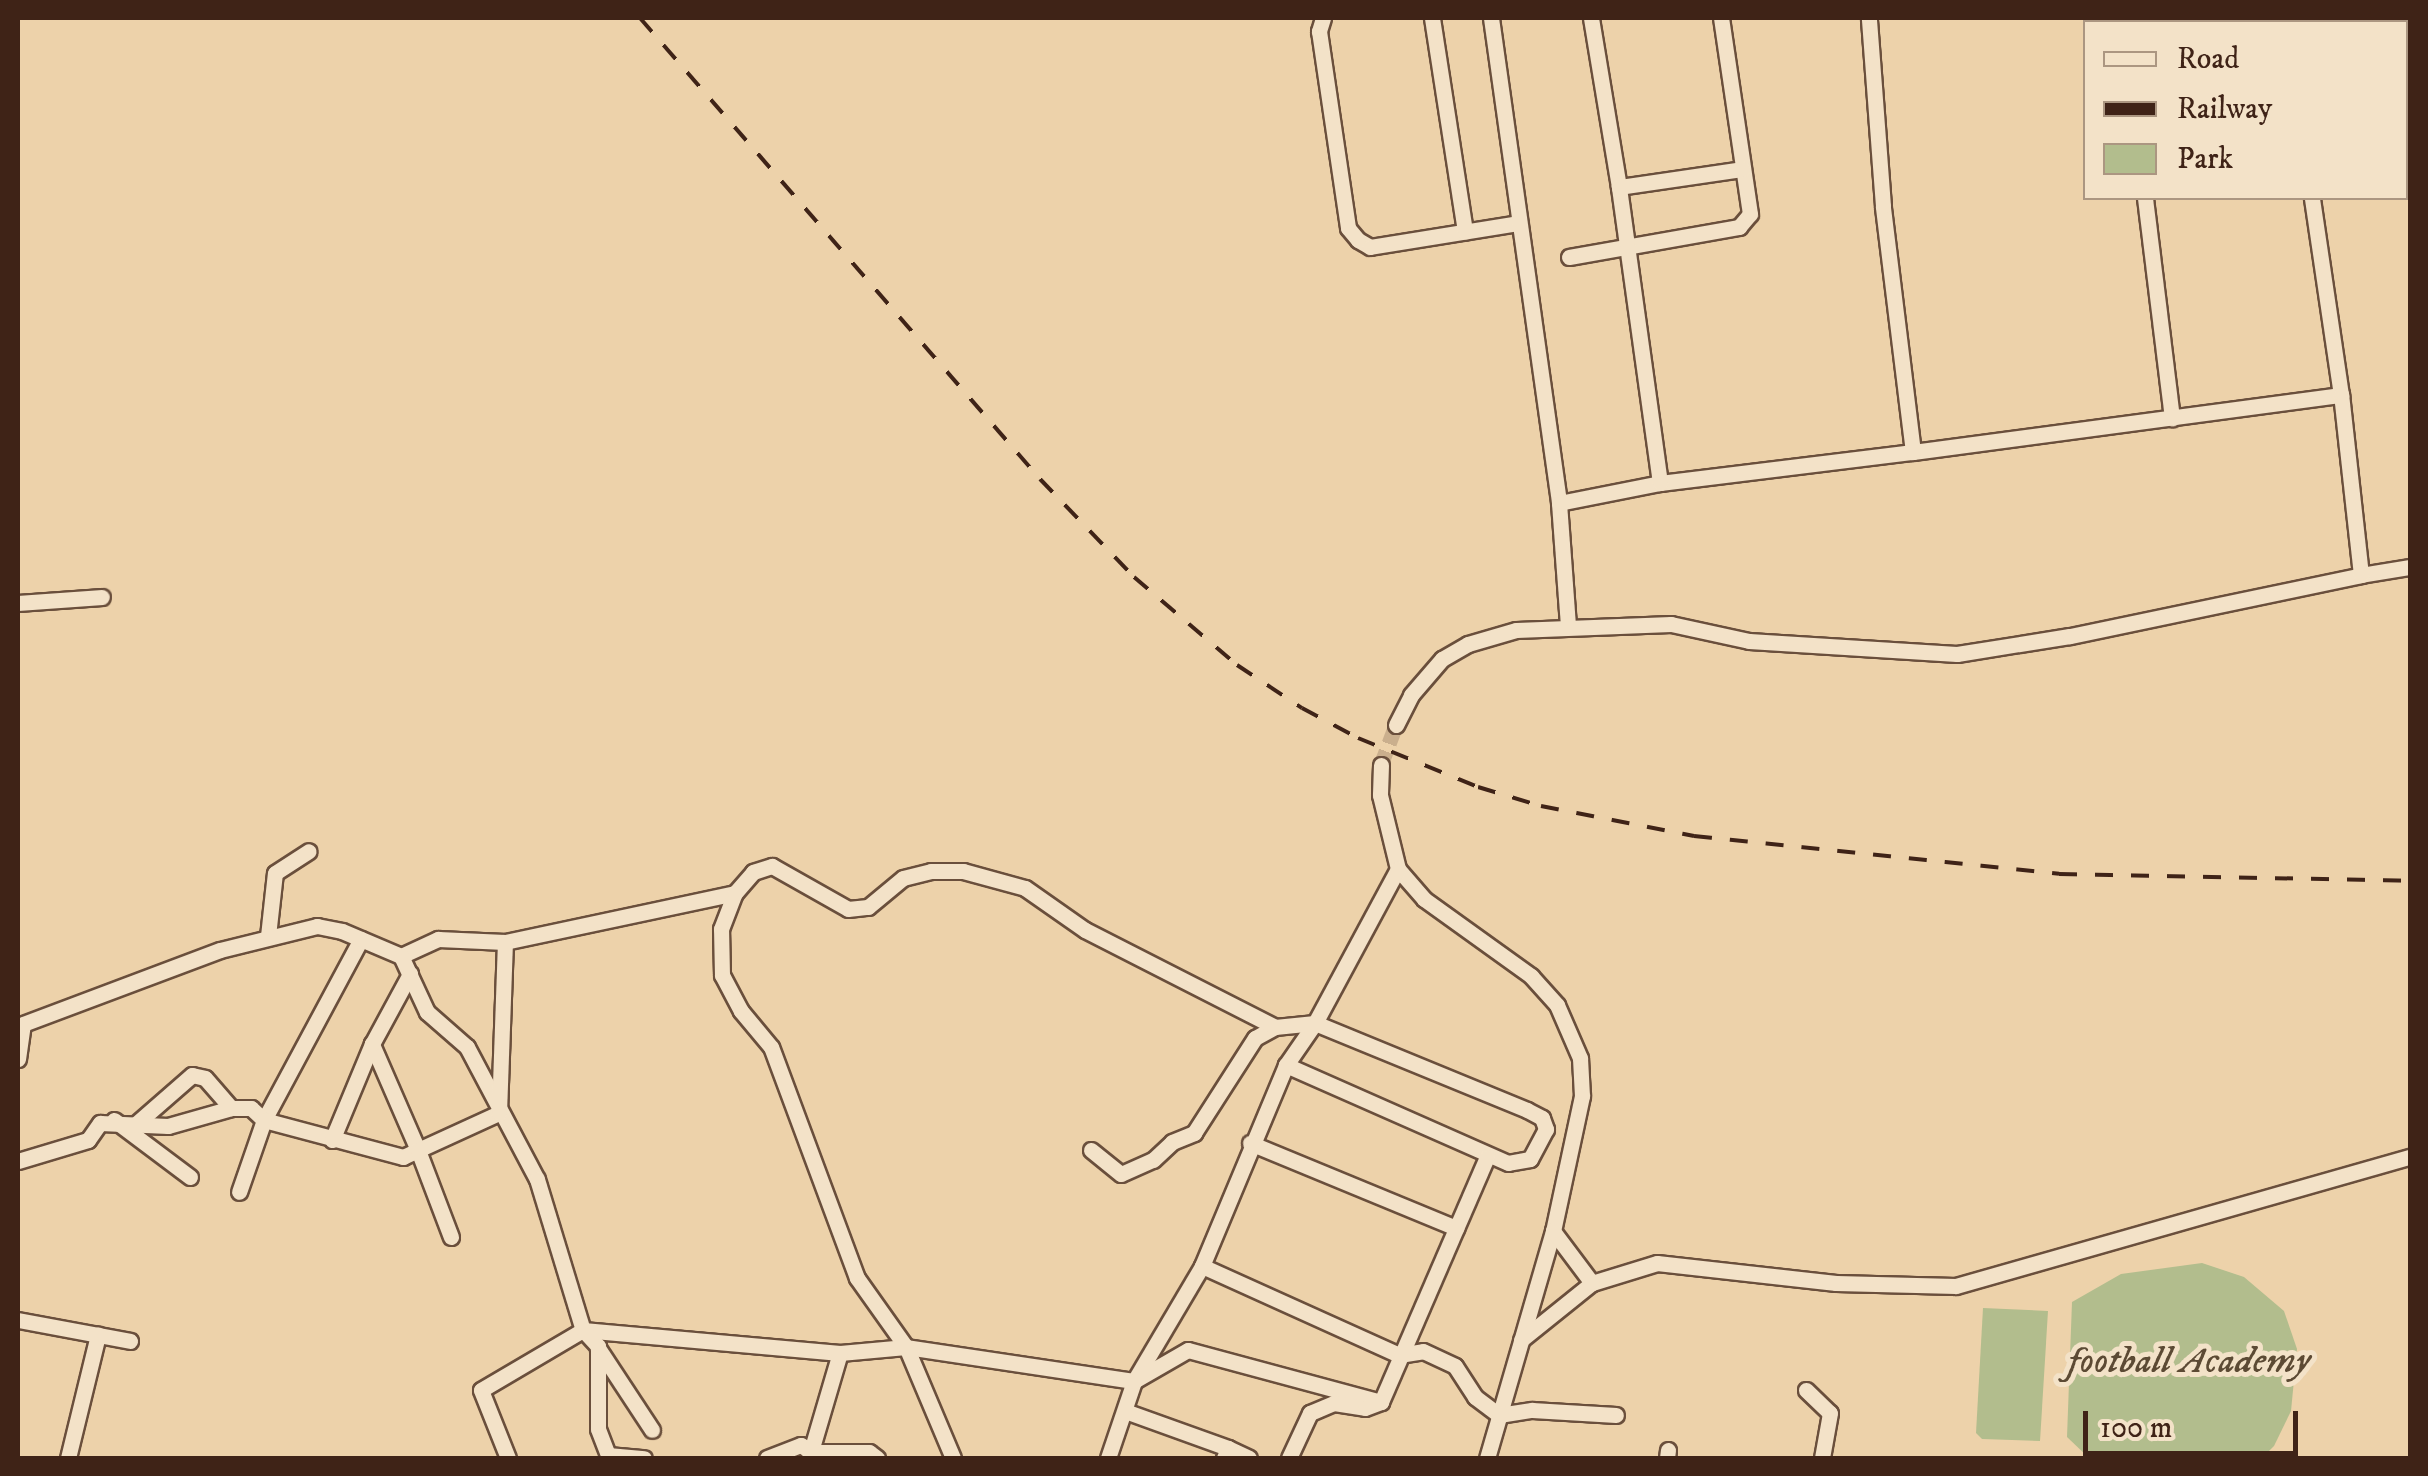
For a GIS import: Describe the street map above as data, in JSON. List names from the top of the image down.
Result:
{
  "parks": ["football Academy"],
  "legend": ["Road", "Railway", "Park"],
  "scale_bar": "100 m"
}
